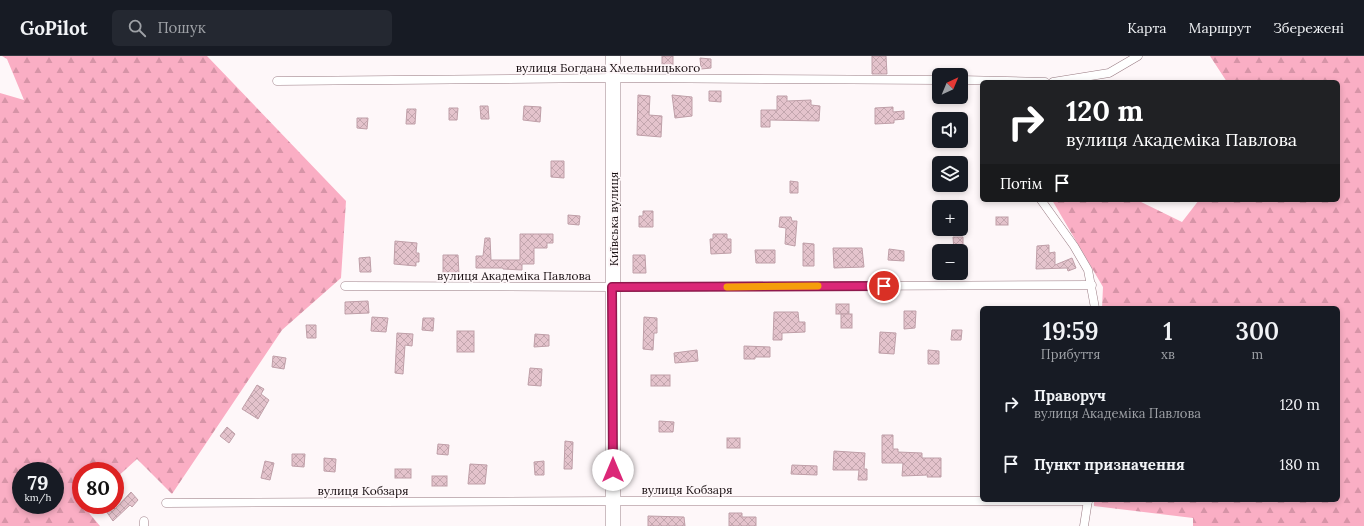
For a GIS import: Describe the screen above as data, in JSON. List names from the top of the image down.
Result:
{
  "streets": {
    "highway": ["Київська вулиця"],
    "street": ["вулиця Богдана Хмельницького", "вулиця Академіка Павлова", "вулиця Кобзаря"]
  },
  "crossings": [
    ["вулиця Богдана Хмельницького", "Київська вулиця"],
    ["Київська вулиця", "вулиця Академіка Павлова"],
    ["Київська вулиця", "вулиця Кобзаря"]
  ],
  "north": "top right",
  "page": {
    "header": "GoPilot",
    "search": "Пошук",
    "nav": ["Карта", "Маршрут", "Збережені"],
    "map_buttons": ["+", "−"],
    "turn": ["120 m", "вулиця Академіка Павлова"],
    "then": "Потім",
    "eta": [
      "19:59",
      "Прибуття",
      "1",
      "хв",
      "300",
      "m"
    ],
    "list": [
      {
        "name": "Праворуч",
        "note": "вулиця Академіка Павлова",
        "value": "120 m"
      },
      {
        "name": "Пункт призначення",
        "value": "180 m"
      }
    ],
    "speed": "79 km/h",
    "limit": "80"
  }
}
